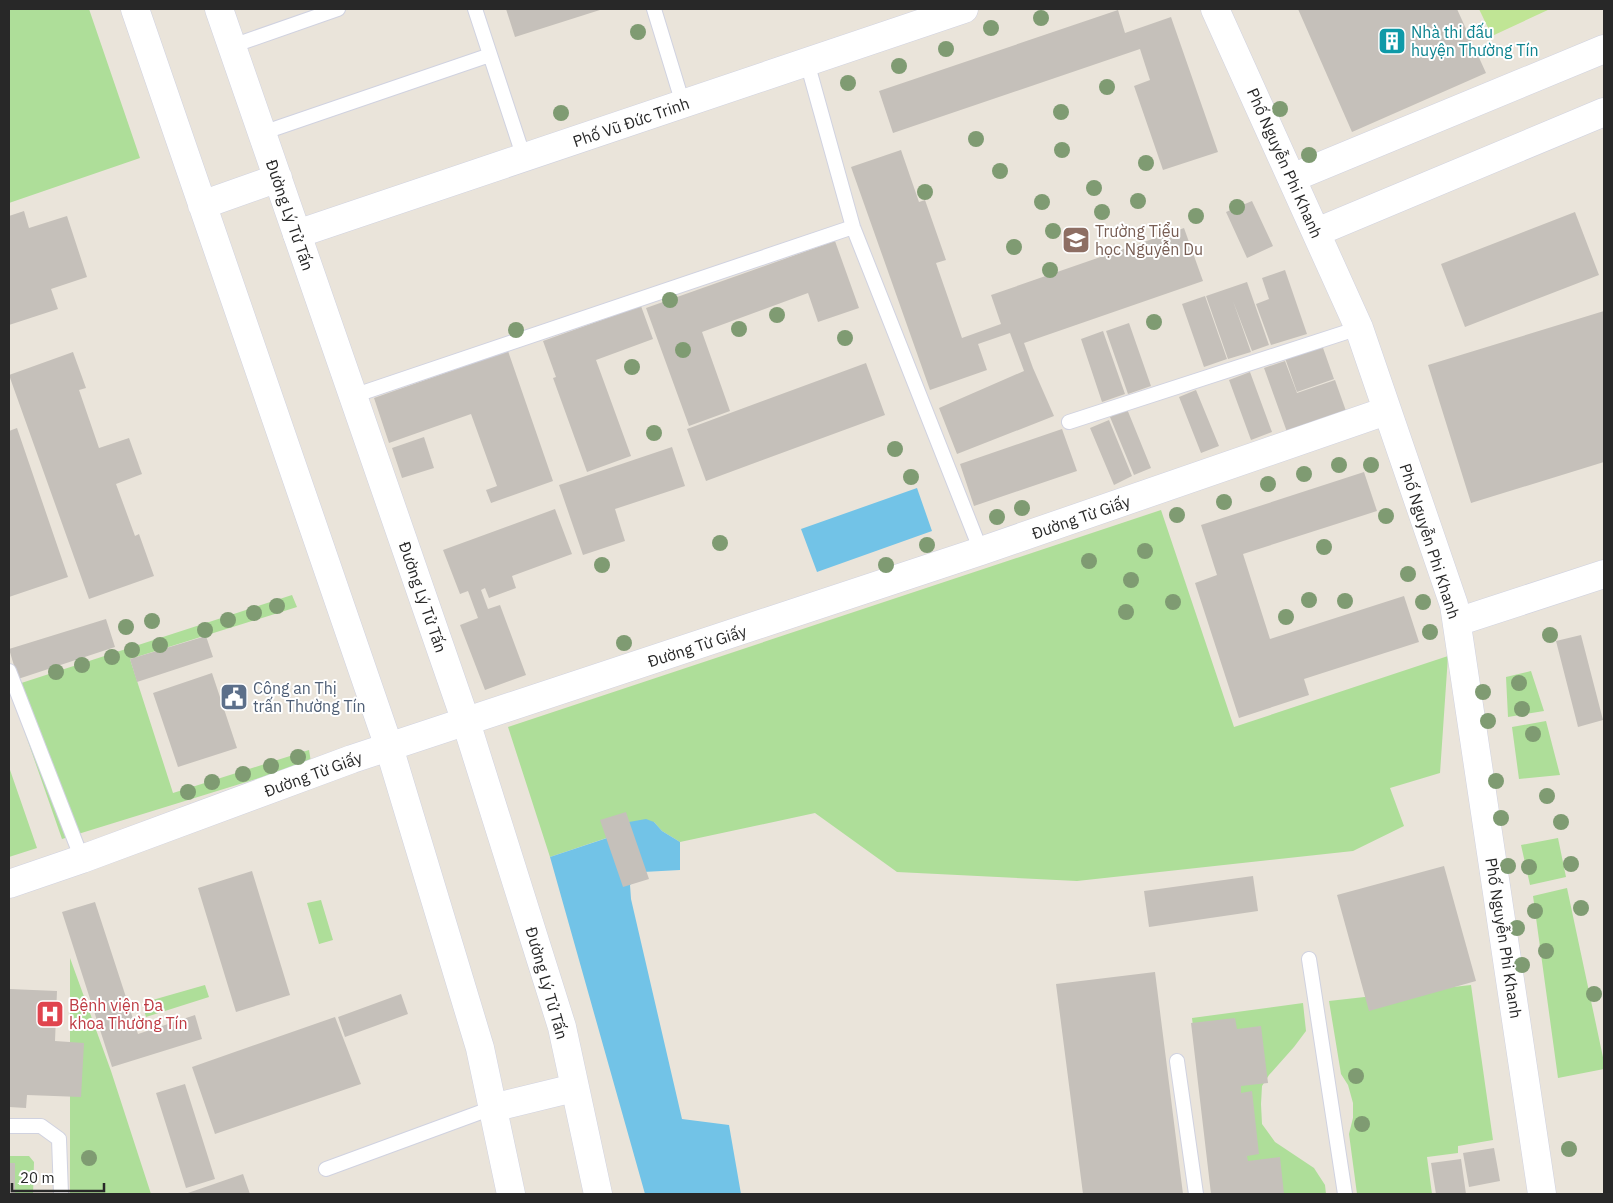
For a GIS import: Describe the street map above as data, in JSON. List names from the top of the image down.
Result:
{
  "streets": {
    "street": [
      "Phố Vũ Đức Trinh",
      "Phố Nguyễn Phi Khanh",
      "Đường Lý Tử Tấn",
      "Đường Từ Giấy"
    ]
  },
  "crossings": [
    ["Phố Vũ Đức Trinh", "Đường Lý Tử Tấn"],
    ["Phố Nguyễn Phi Khanh", "Đường Từ Giấy"],
    ["Đường Lý Tử Tấn", "Đường Từ Giấy"]
  ],
  "places": {
    "building": ["Nhà thi đấu huyện Thường Tín"],
    "school or university": ["Trường Tiểu học Nguyễn Du"],
    "public building": ["Công an Thị trấn Thường Tín"],
    "hospital": ["Bệnh viện Đa khoa Thường Tín"]
  },
  "scale_bar": "20 m"
}
